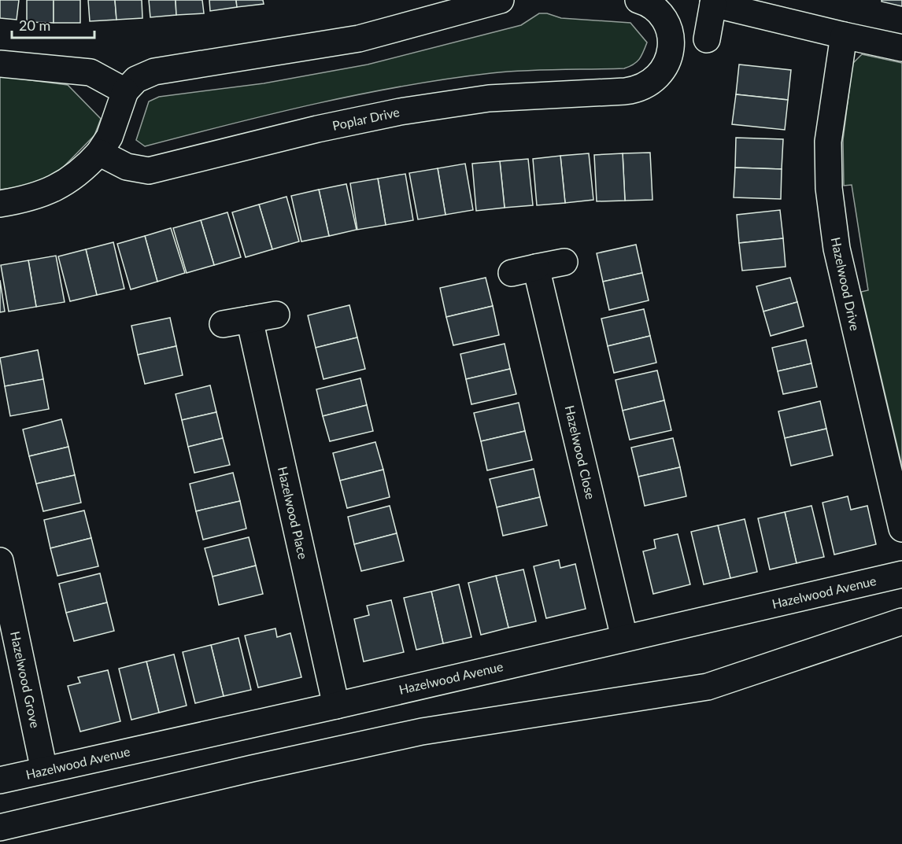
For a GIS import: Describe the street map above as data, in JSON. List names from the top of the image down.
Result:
{
  "streets": {
    "street": [
      "Poplar Drive",
      "Hazelwood Drive",
      "Hazelwood Close",
      "Hazelwood Place",
      "Hazelwood Avenue",
      "Hazelwood Grove"
    ]
  },
  "crossings": [
    ["Hazelwood Close", "Hazelwood Avenue"],
    ["Hazelwood Place", "Hazelwood Avenue"],
    ["Hazelwood Avenue", "Hazelwood Grove"]
  ],
  "scale_bar": "20 m"
}
